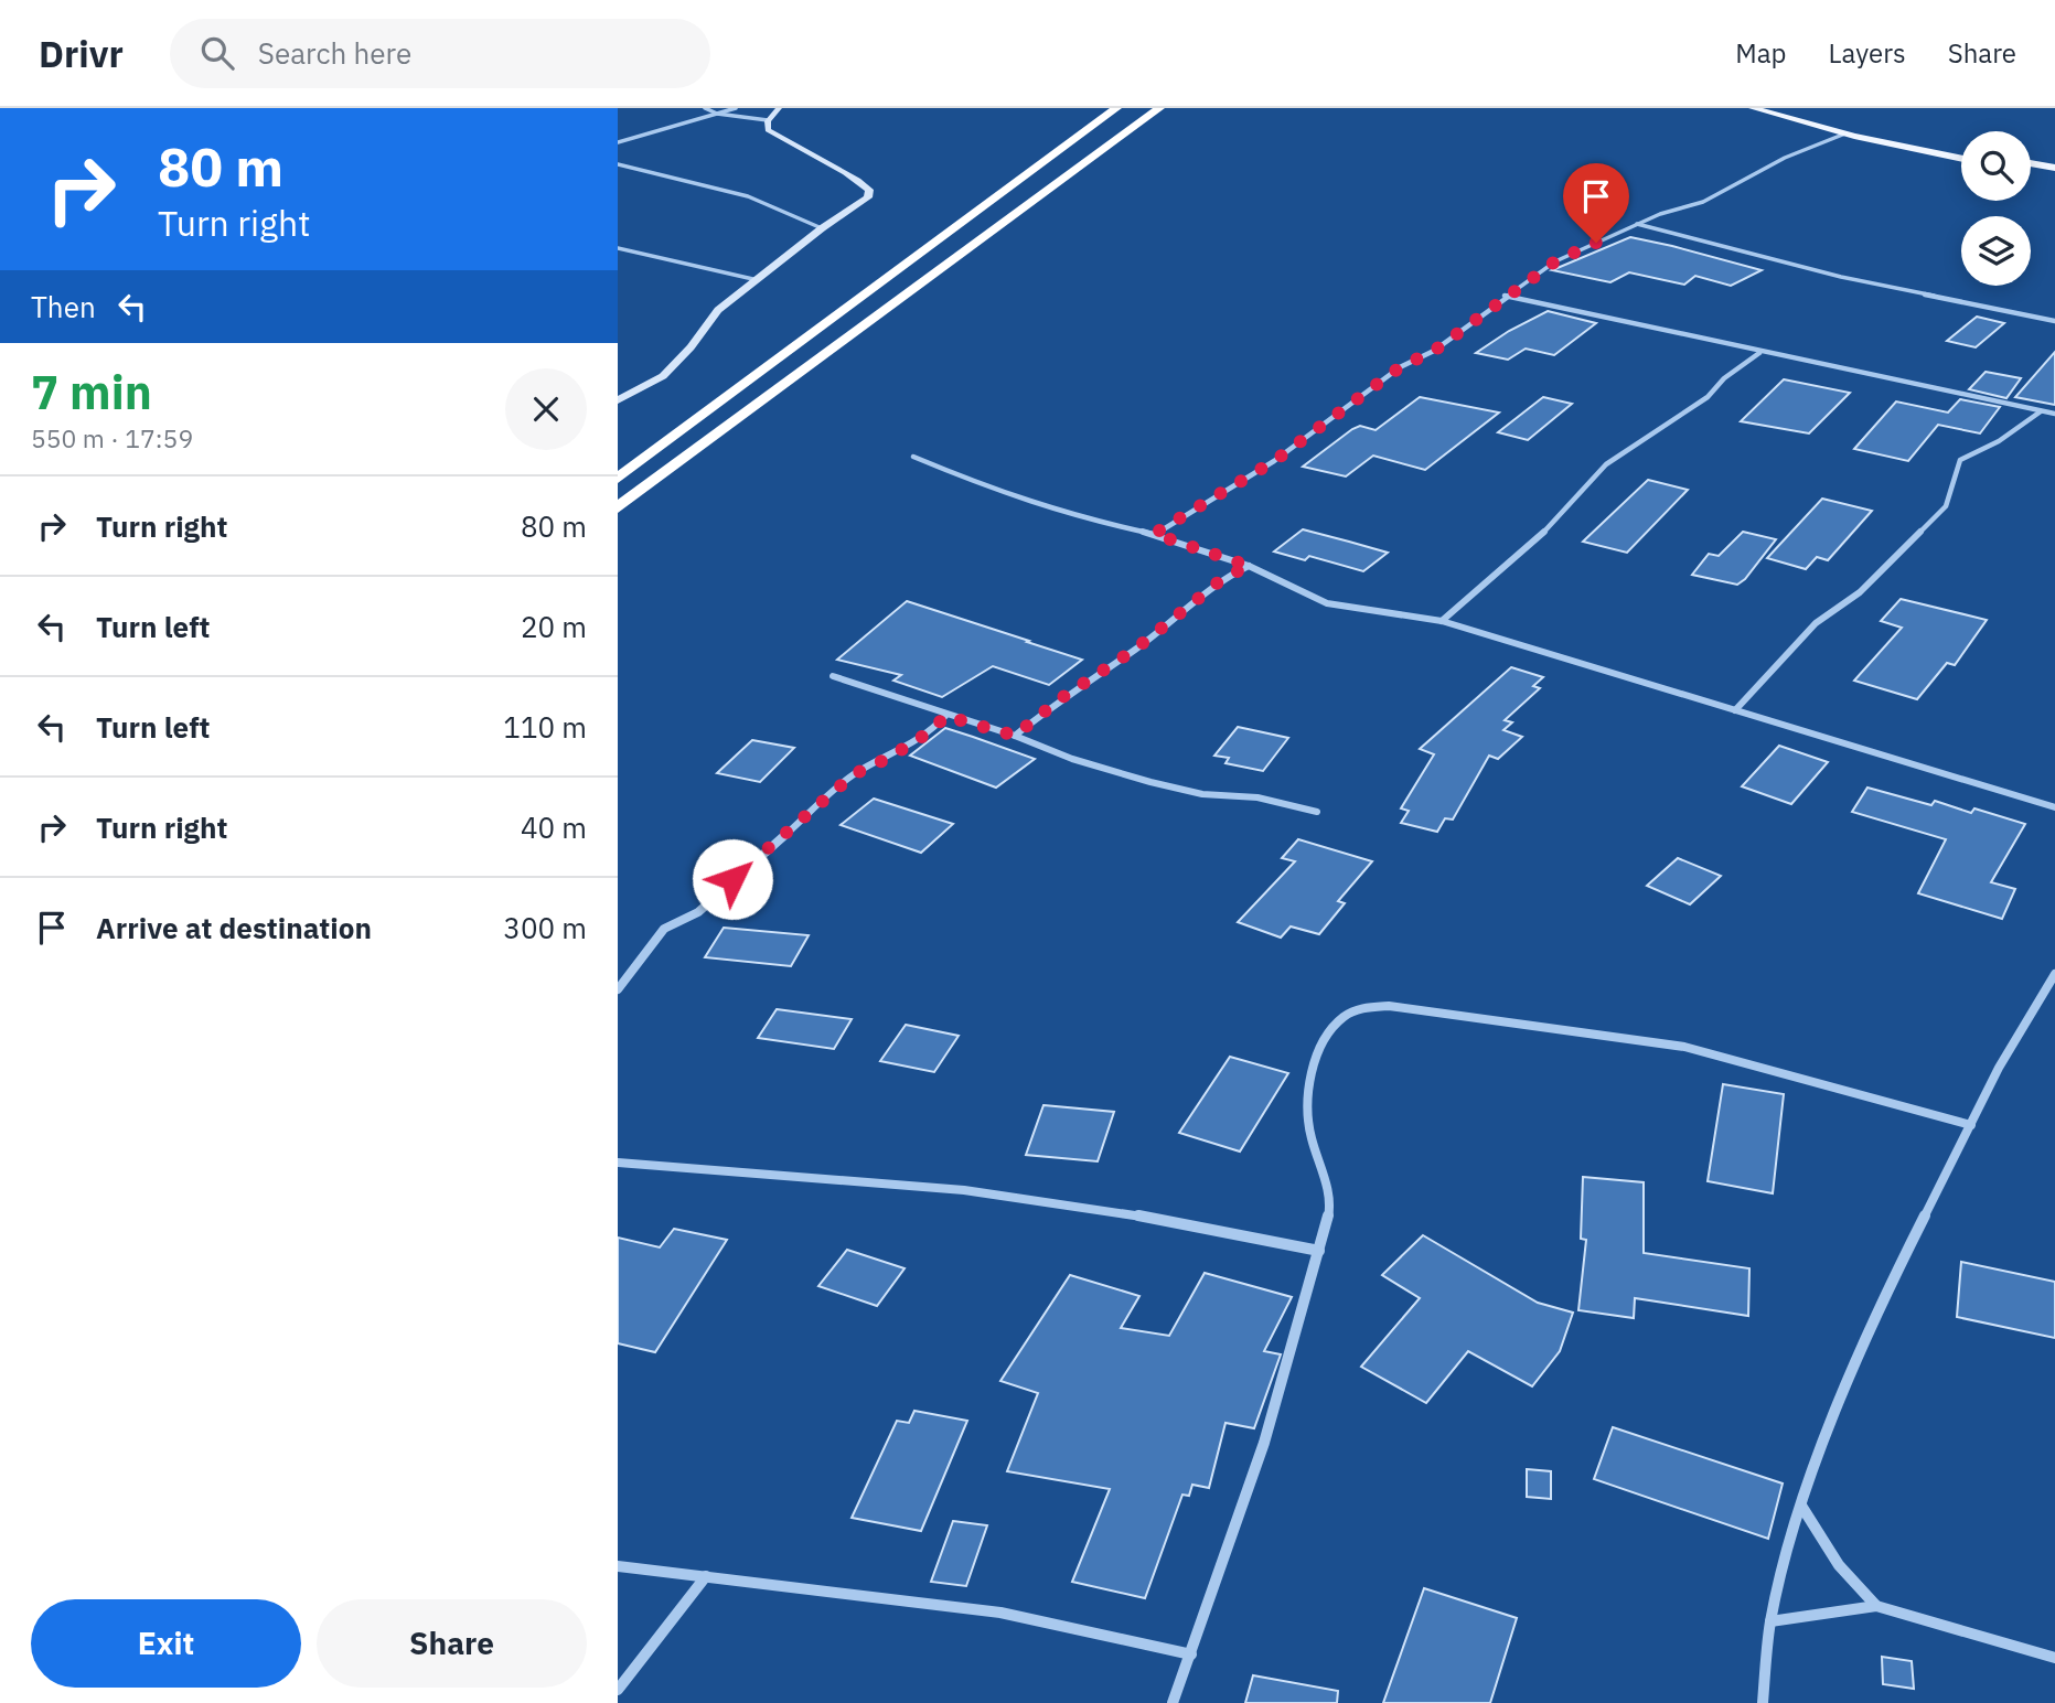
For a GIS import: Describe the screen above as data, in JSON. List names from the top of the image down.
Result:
{
  "page": {
    "header": "Drivr",
    "search": "Search here",
    "nav": ["Map", "Layers", "Share"],
    "turn": ["80 m", "Turn right"],
    "then": "Then",
    "heading": ["7 min", "550 m · 17:59"],
    "list": [
      {
        "name": "Turn right",
        "value": "80 m"
      },
      {
        "name": "Turn left",
        "value": "20 m"
      },
      {
        "name": "Turn left",
        "value": "110 m"
      },
      {
        "name": "Turn right",
        "value": "40 m"
      },
      {
        "name": "Arrive at destination",
        "value": "300 m"
      }
    ],
    "buttons": ["Exit", "Share"]
  }
}
